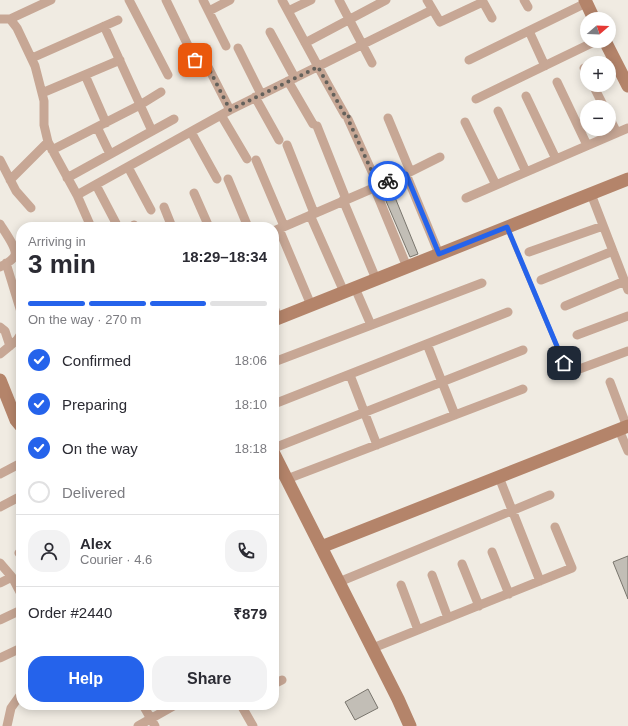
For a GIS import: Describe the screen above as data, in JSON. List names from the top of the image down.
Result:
{
  "north": "right",
  "page": {
    "map_buttons": ["+", "−"],
    "heading": ["3 min", "Arriving in", "18:29–18:34"],
    "panel": [
      "Alex",
      "Courier · 4.6",
      "Order #2440",
      "₹879"
    ],
    "bar": "On the way · 270 m",
    "list": [
      ["Confirmed", "18:06"],
      ["Preparing", "18:10"],
      ["On the way", "18:18"],
      "Delivered"
    ],
    "buttons": ["Help", "Share"]
  }
}
